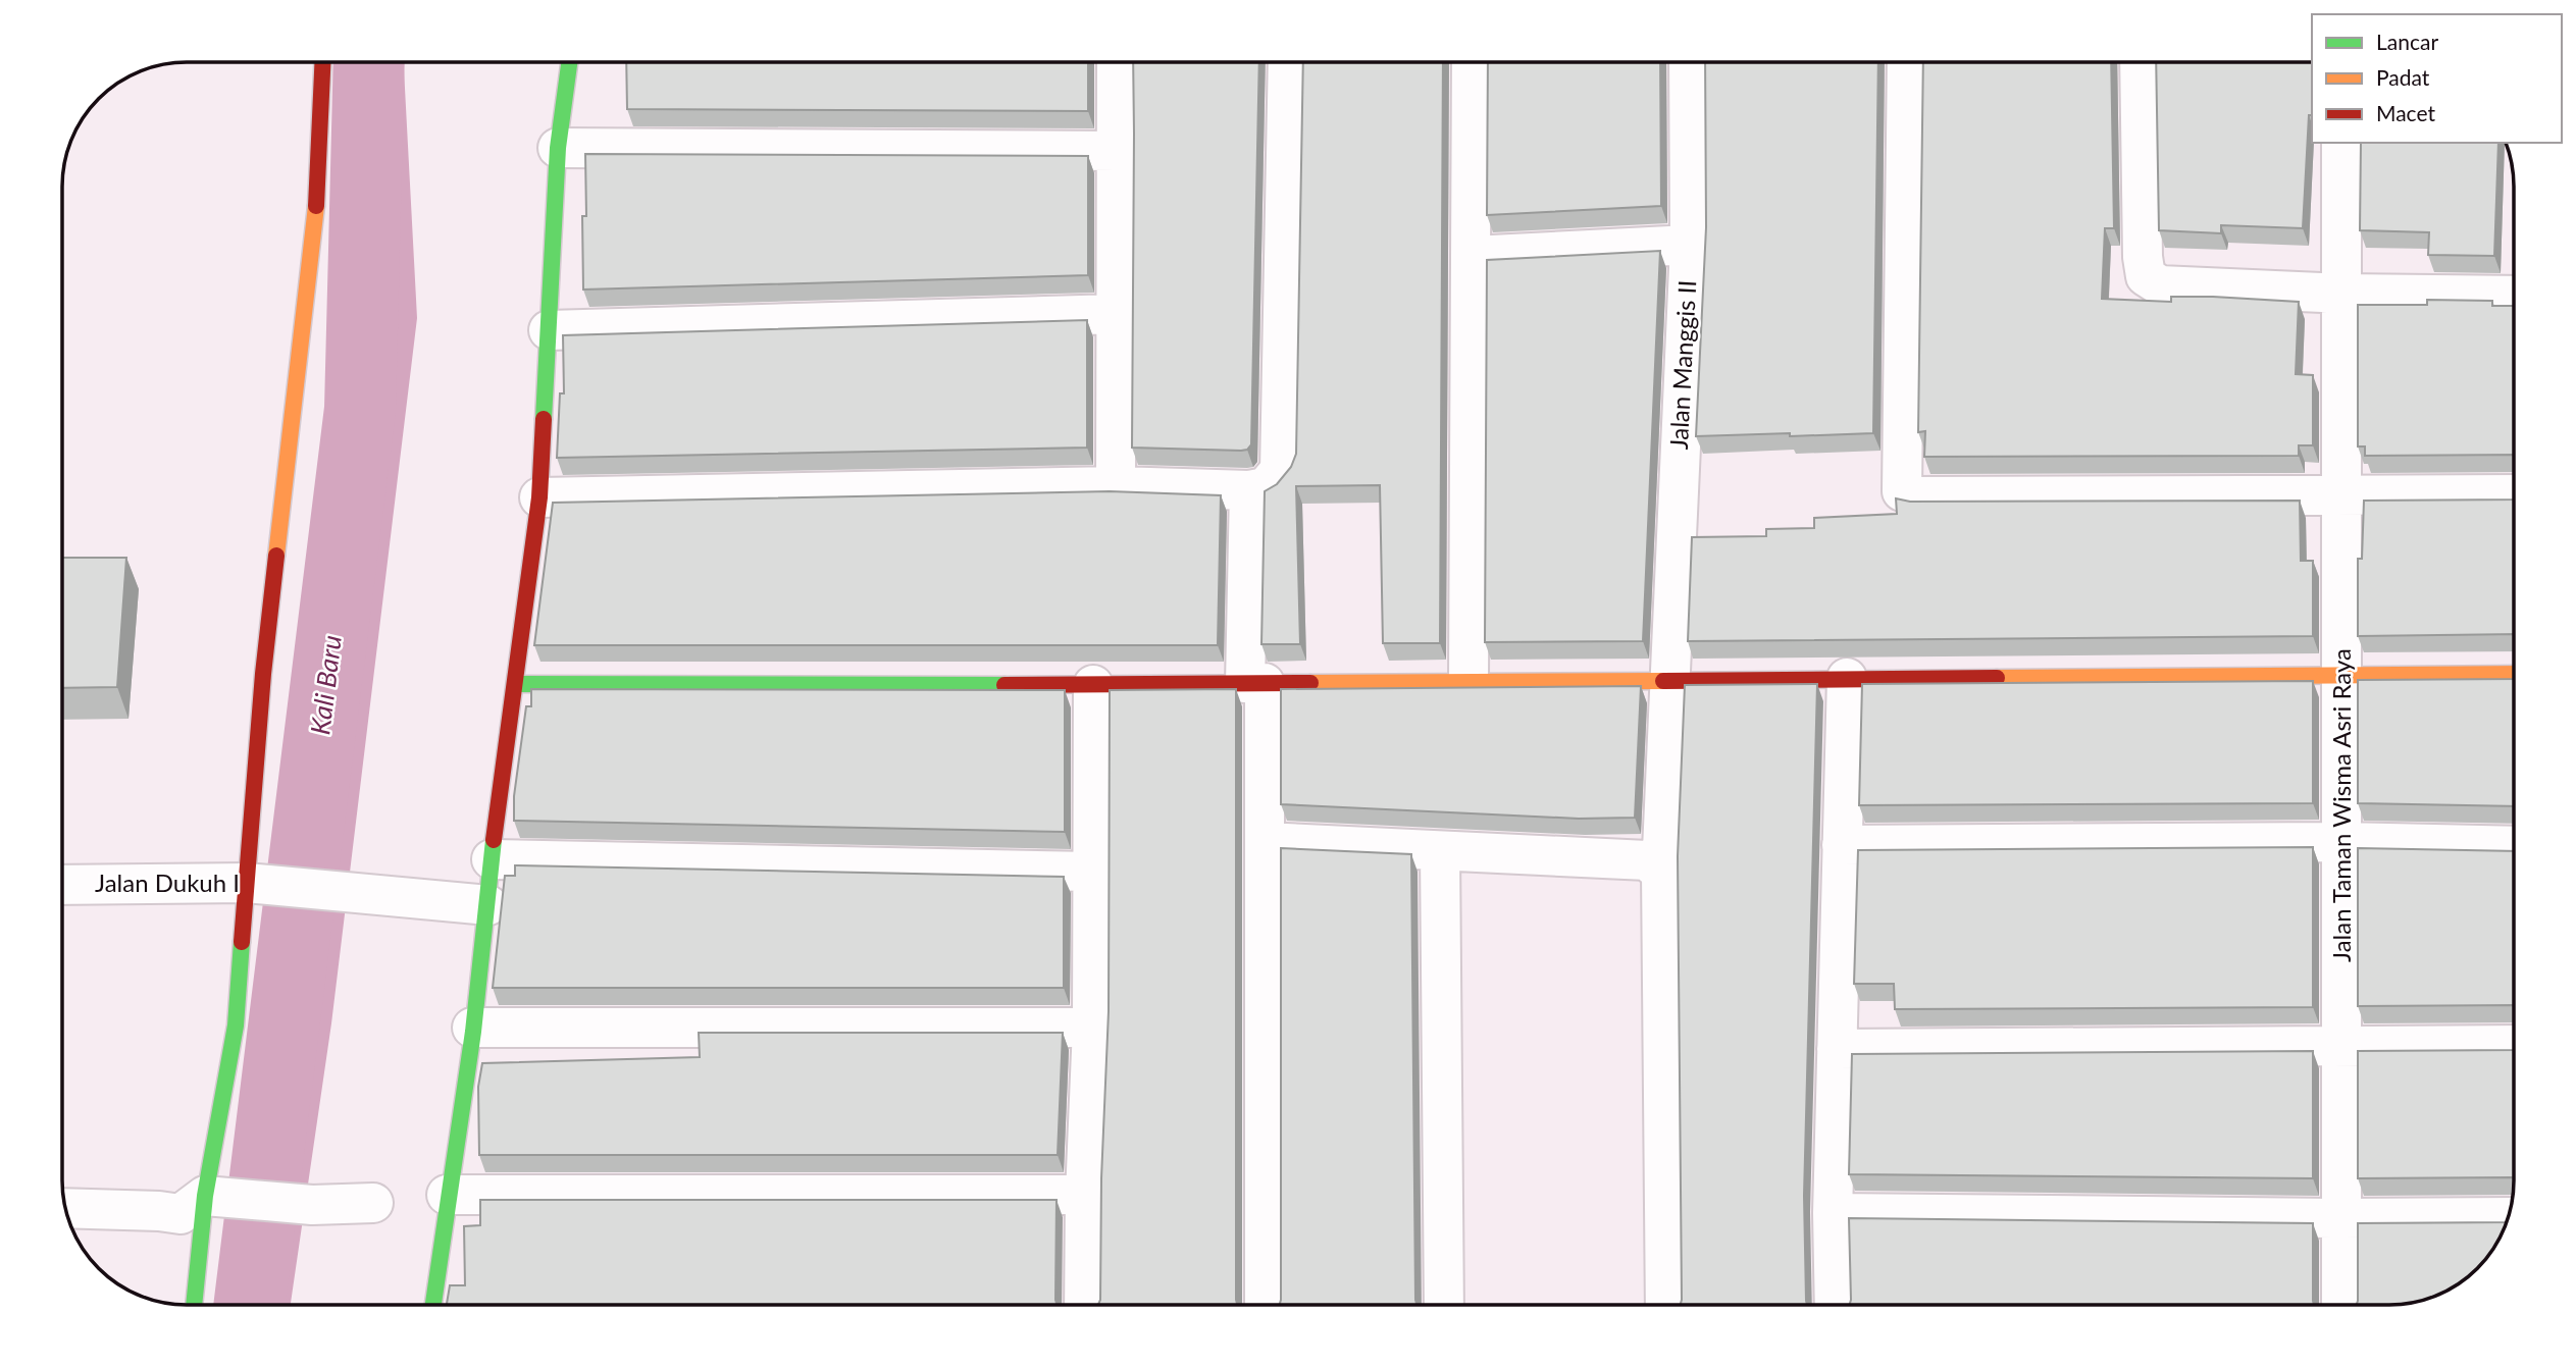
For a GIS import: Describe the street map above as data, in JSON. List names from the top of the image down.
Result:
{
  "streets": {
    "street": ["Jalan Manggis II", "Jalan Taman Wisma Asri Raya", "Jalan Dukuh I"]
  },
  "water": ["Kali Baru"],
  "legend": ["Lancar", "Padat", "Macet"]
}
